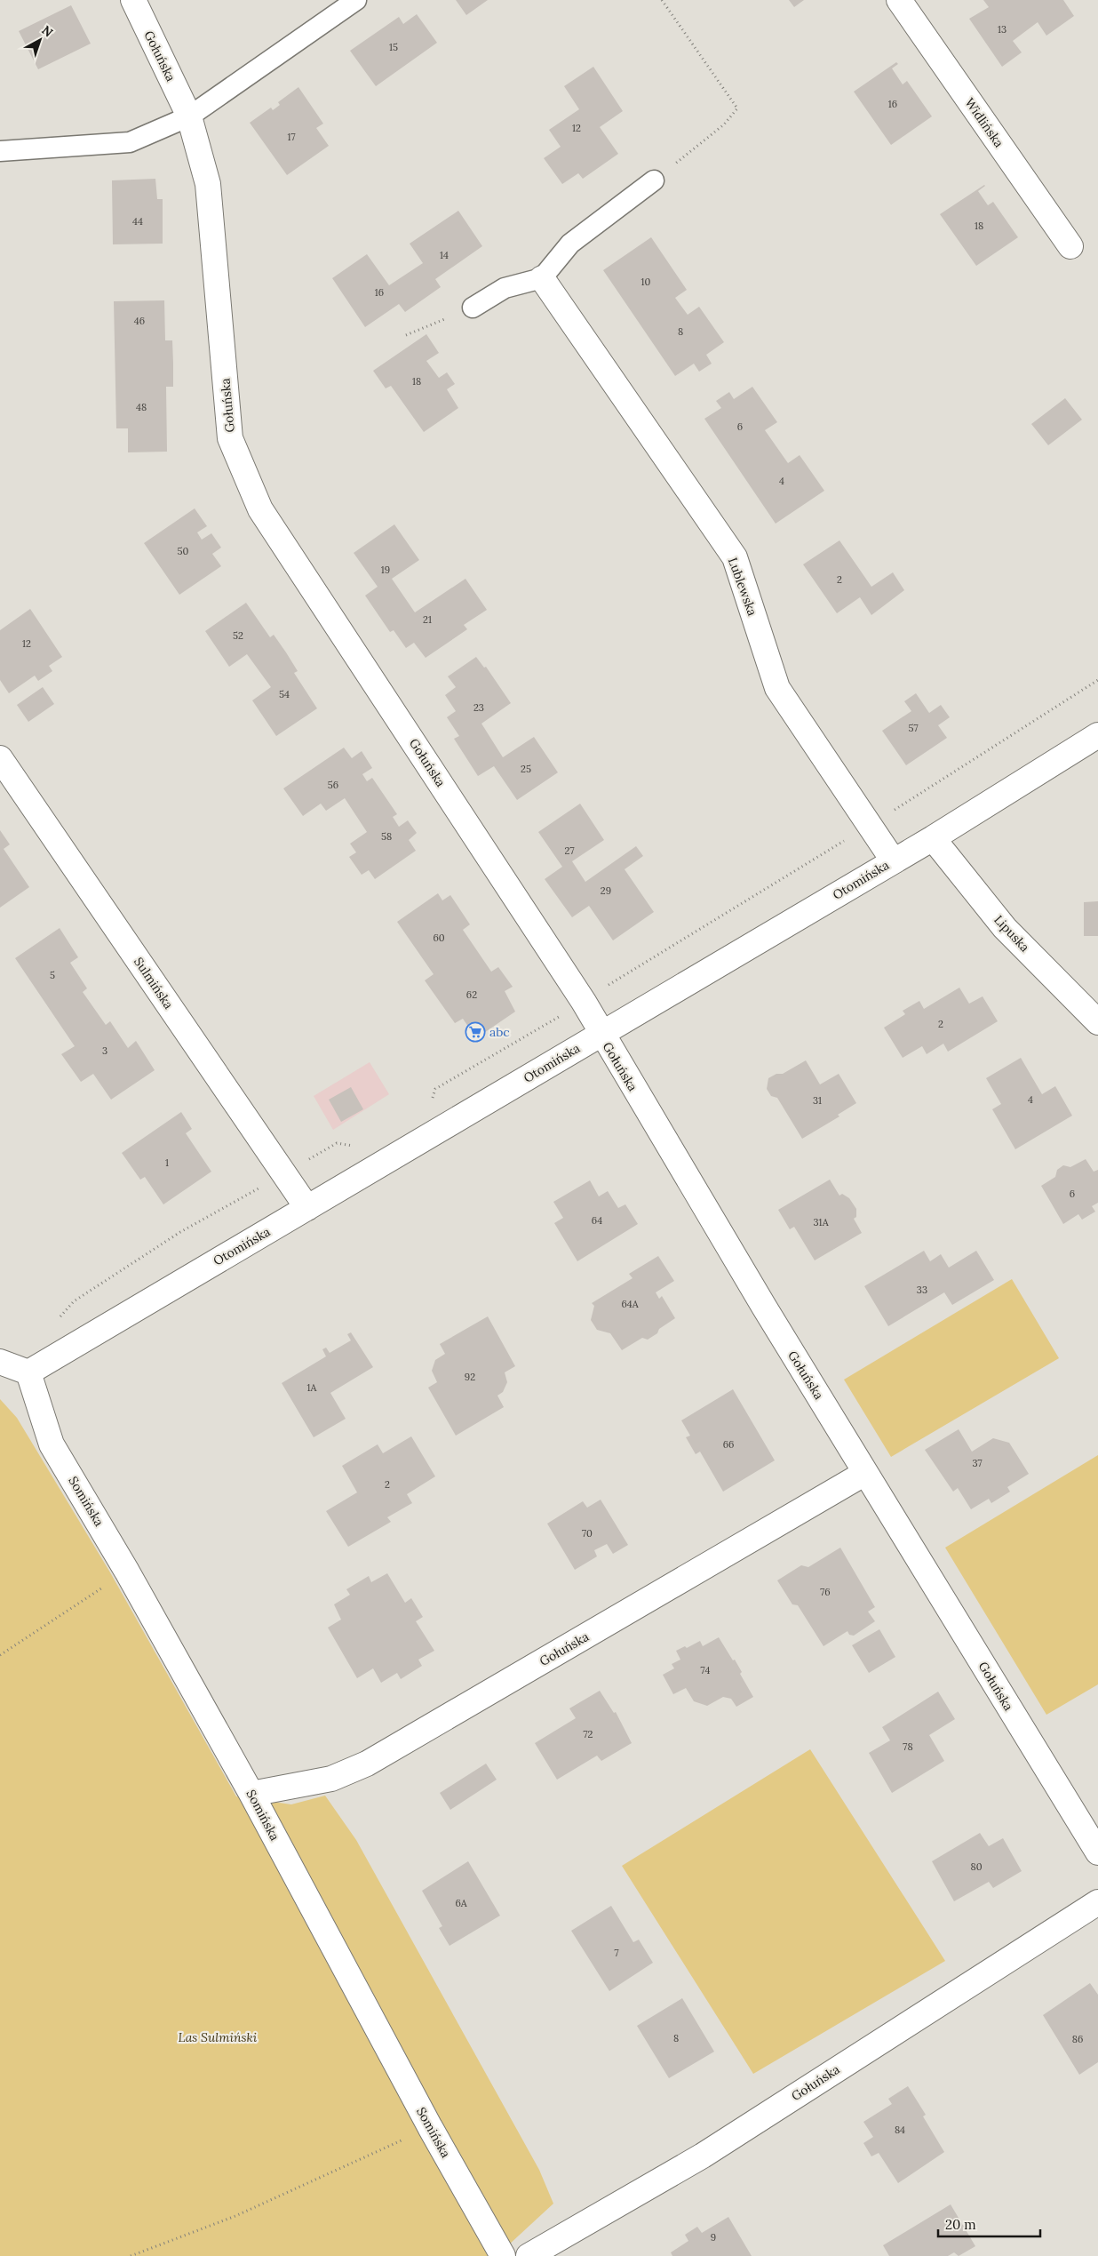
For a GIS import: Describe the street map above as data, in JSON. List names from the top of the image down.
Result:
{
  "streets": {
    "street": [
      "Gołuńska",
      "Widlińska",
      "Lublewska",
      "Otomińska",
      "Lipuska",
      "Sulmińska",
      "Somińska"
    ]
  },
  "crossings": [
    ["Gołuńska", "Otomińska"],
    ["Gołuńska", "Somińska"],
    ["Lublewska", "Otomińska"],
    ["Otomińska", "Lipuska"],
    ["Otomińska", "Sulmińska"],
    ["Otomińska", "Somińska"]
  ],
  "parks": ["Las Sulmiński"],
  "places": {
    "supermarket": ["abc"]
  },
  "house_numbers": [
    "13",
    "15",
    "16",
    "12",
    "17",
    "44",
    "18",
    "14",
    "10",
    "16",
    "46",
    "8",
    "18",
    "48",
    "6",
    "4",
    "50",
    "19",
    "2",
    "21",
    "52",
    "12",
    "54",
    "23",
    "57",
    "25",
    "56",
    "58",
    "27",
    "29",
    "60",
    "5",
    "62",
    "2",
    "3",
    "4",
    "31",
    "1",
    "6",
    "64",
    "31A",
    "33",
    "64A",
    "92",
    "1A",
    "66",
    "37",
    "2",
    "70",
    "76",
    "74",
    "72",
    "78",
    "80",
    "6A",
    "7",
    "8",
    "86",
    "84",
    "9"
  ],
  "scale_bar": "20 m",
  "north": "top right"
}
